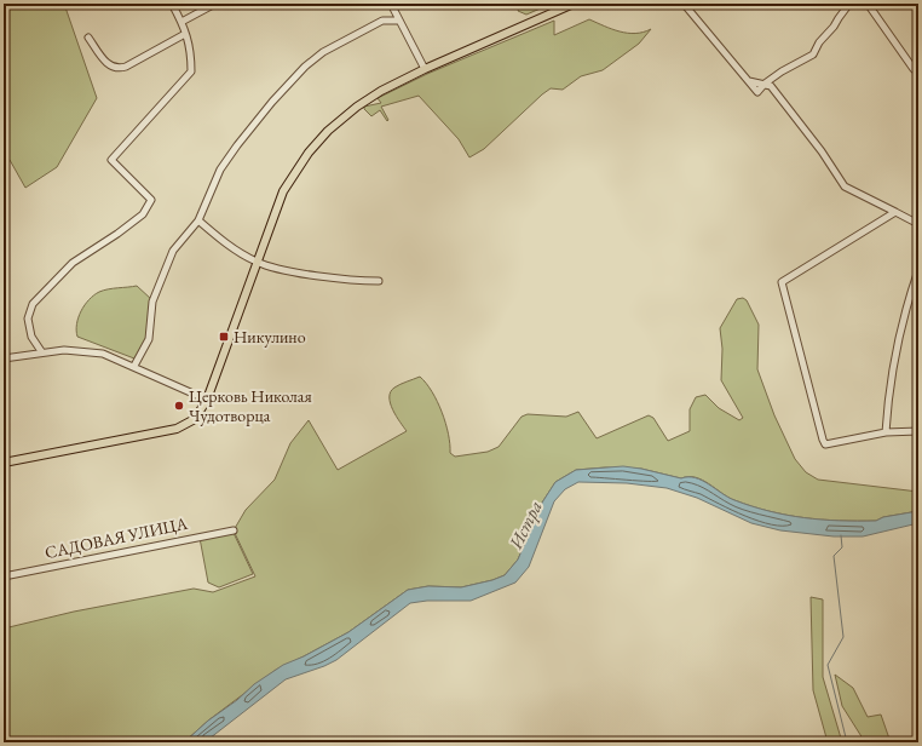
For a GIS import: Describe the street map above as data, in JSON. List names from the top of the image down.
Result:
{
  "streets": {
    "street": ["САДОВАЯ УЛИЦА"]
  },
  "water": ["Истра"],
  "places": {
    "transit": ["Никулино"],
    "other": ["Церковь Николая Чудотворца"]
  }
}
